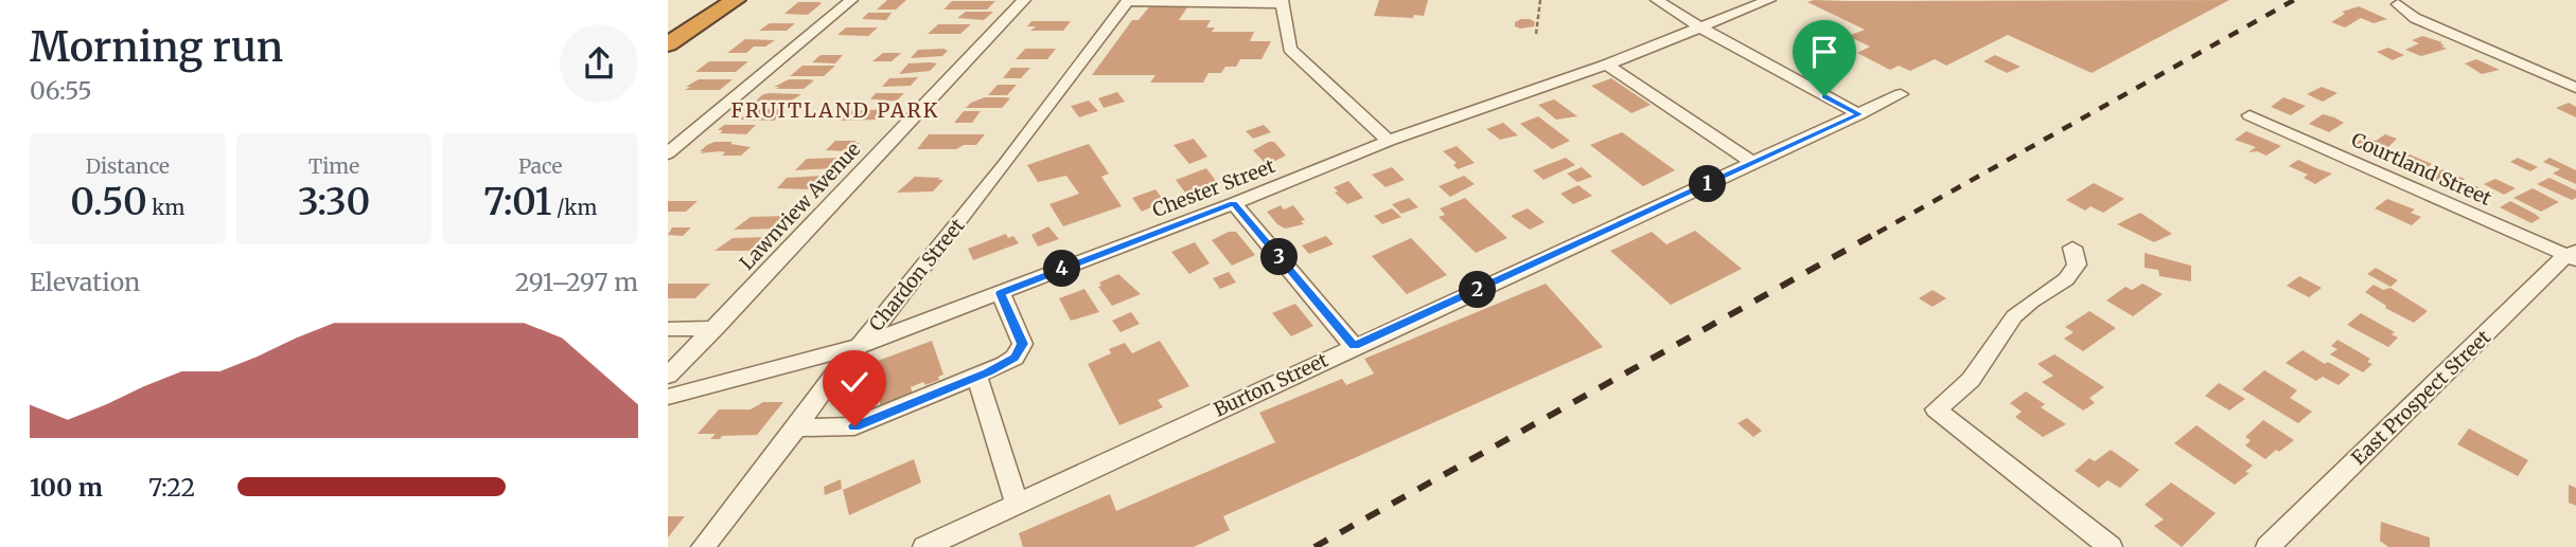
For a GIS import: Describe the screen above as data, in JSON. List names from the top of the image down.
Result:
{
  "streets": {
    "street": [
      "Courtland Street",
      "Chester Street",
      "Lawnview Avenue",
      "Chardon Street",
      "Burton Street",
      "East Prospect Street"
    ]
  },
  "crossings": [
    ["Courtland Street", "East Prospect Street"],
    ["Chester Street", "Chardon Street"]
  ],
  "districts": ["FRUITLAND PARK"],
  "page": {
    "heading": ["Morning run", "06:55"],
    "stats": [
      ["Distance", "0.50 km"],
      ["Time", "3:30"],
      ["Pace", "7:01 /km"]
    ],
    "pins": [
      "1",
      "3",
      "4",
      "2"
    ],
    "chart": ["Elevation", "291–297 m"],
    "list": [
      {
        "name": "100 m",
        "note": "7:22"
      }
    ]
  }
}
